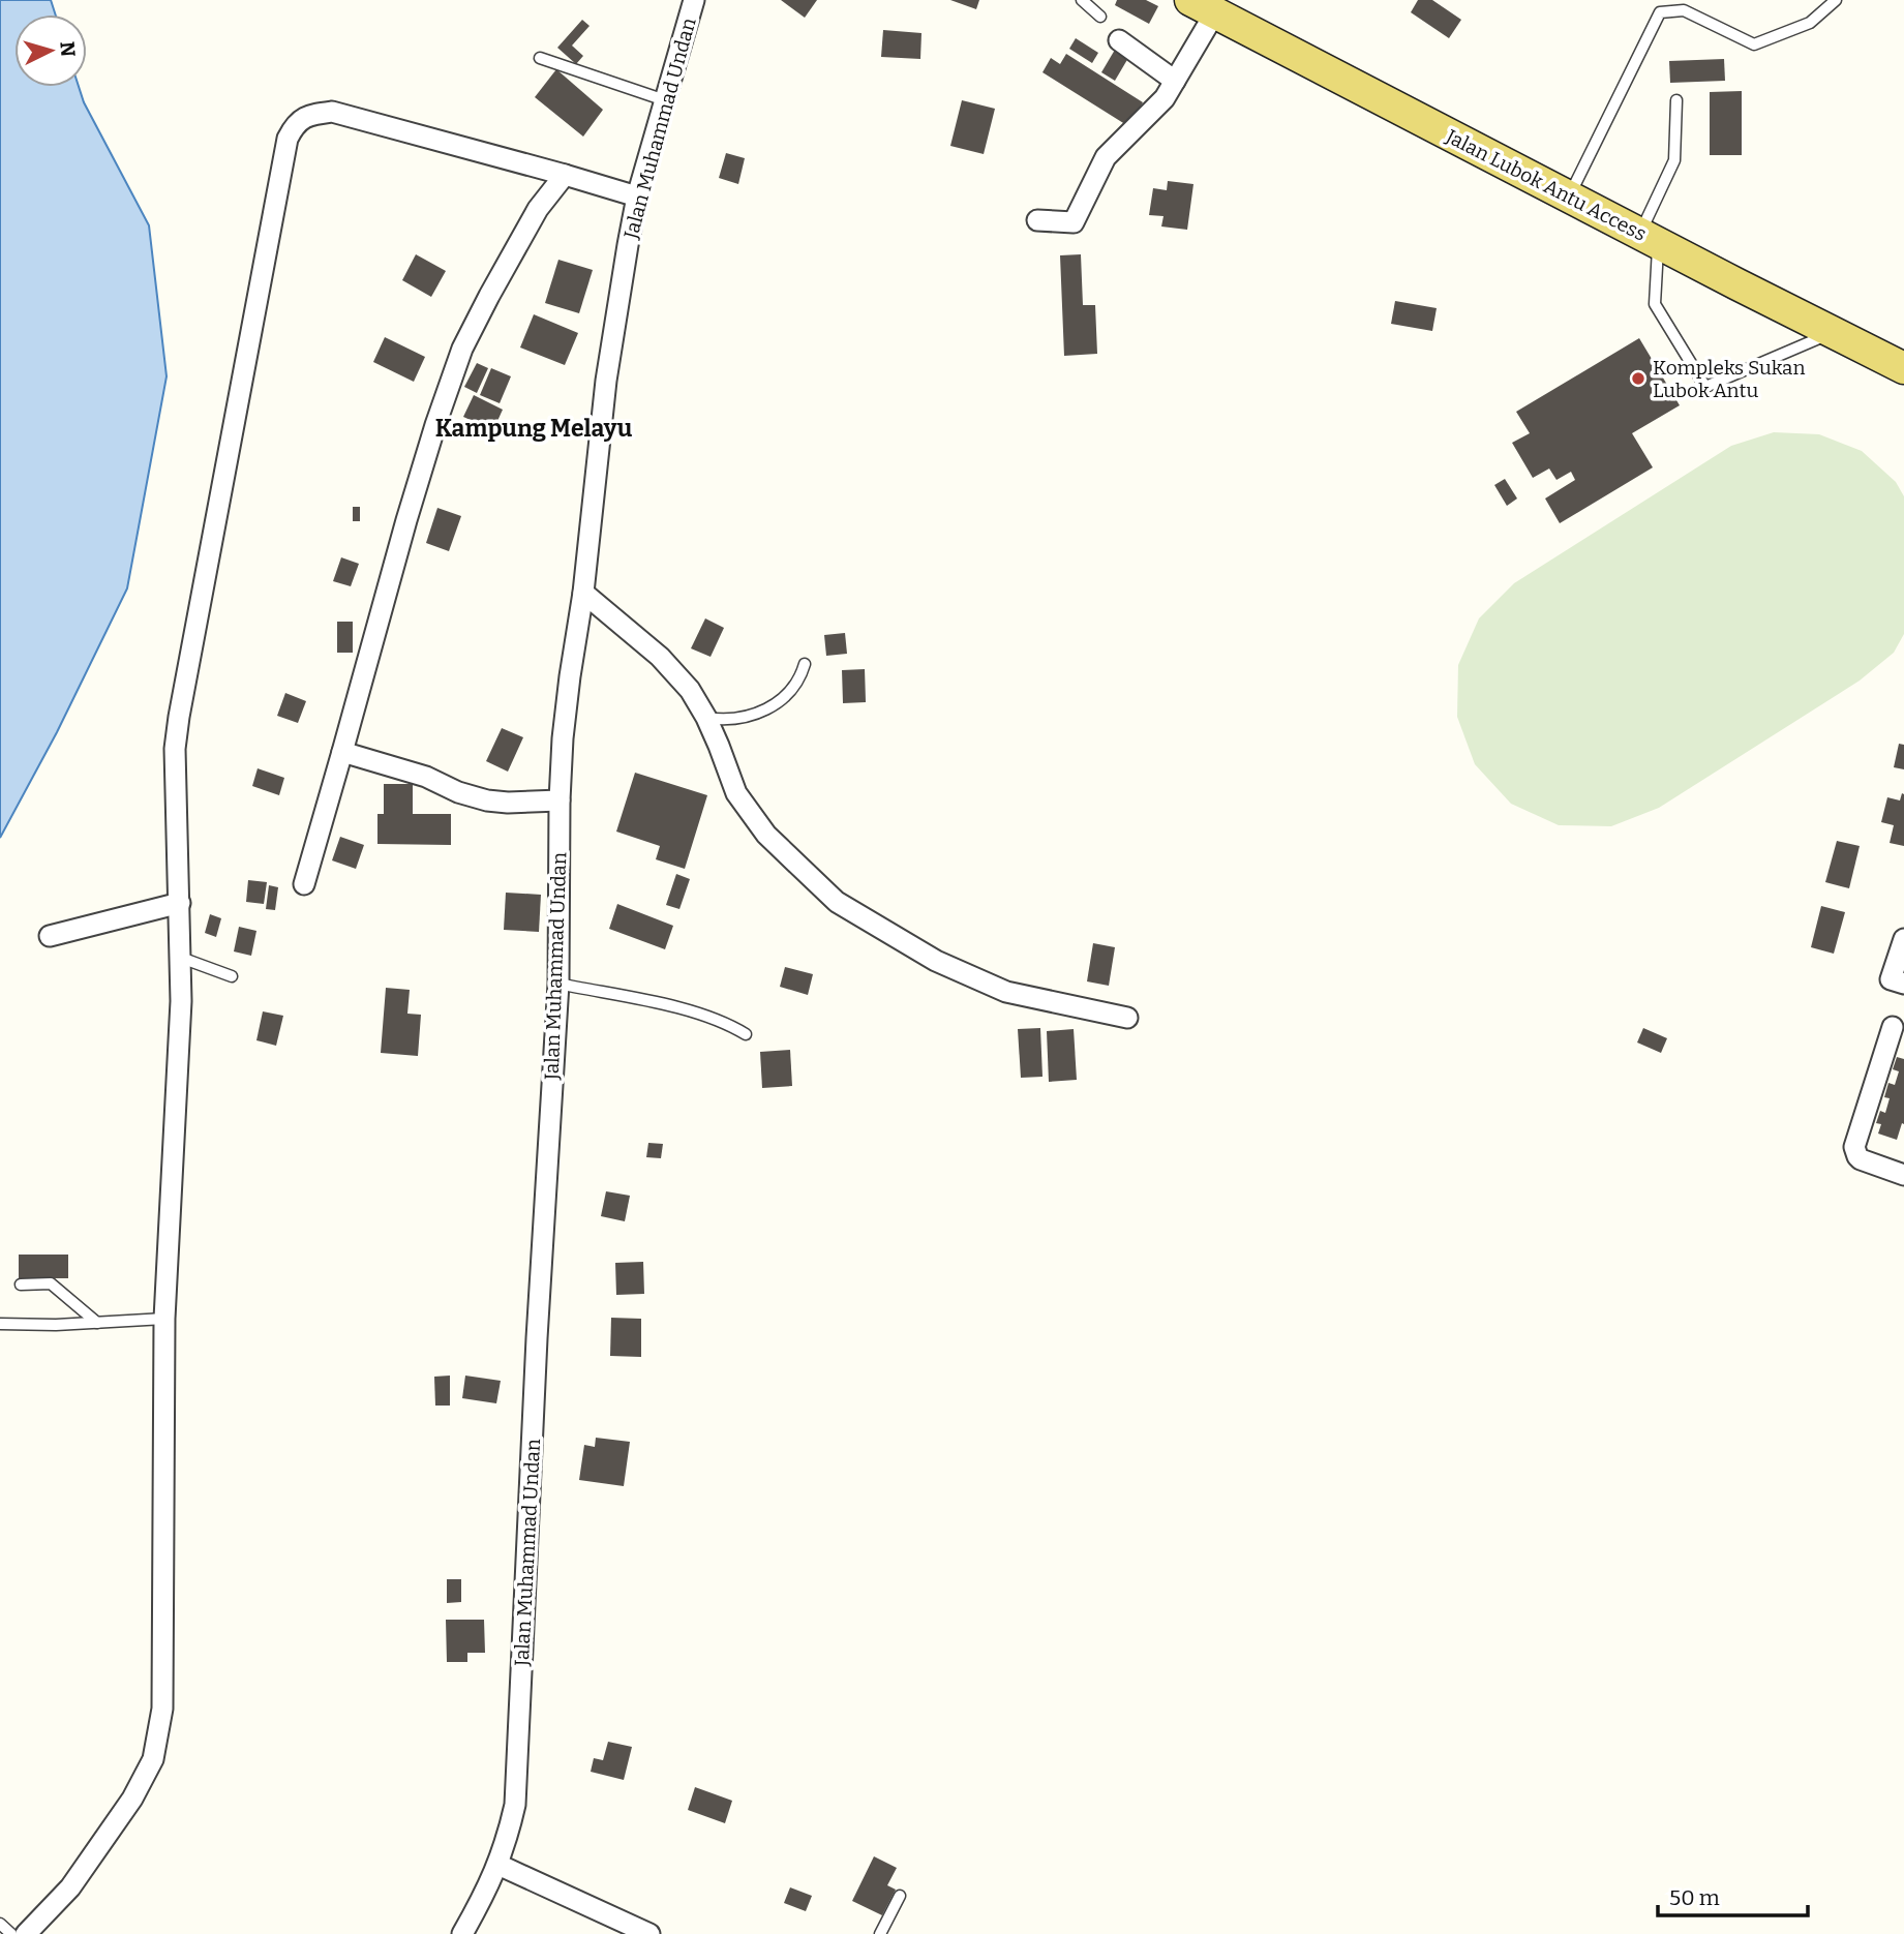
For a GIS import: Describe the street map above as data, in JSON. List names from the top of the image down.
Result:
{
  "streets": {
    "main road": ["Jalan Lubok Antu Access"],
    "street": ["Jalan Muhammad Undan"]
  },
  "districts": ["Kampung Melayu"],
  "places": ["Kompleks Sukan Lubok Antu"],
  "scale_bar": "50 m",
  "north": "right"
}
